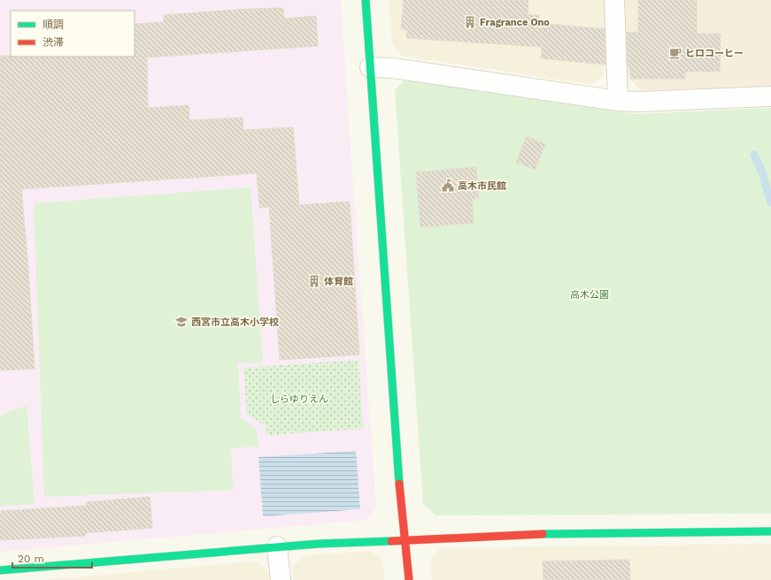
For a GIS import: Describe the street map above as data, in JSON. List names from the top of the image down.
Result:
{
  "parks": ["高木公園", "しらゆりえん"],
  "places": {
    "building": ["Fragrance Ono", "体育館"],
    "cafe": ["ヒロコーヒー"],
    "public building": ["高木市民館"],
    "school or university": ["西宮市立高木小学校"]
  },
  "legend": ["順調", "渋滞"],
  "scale_bar": "20 m"
}
